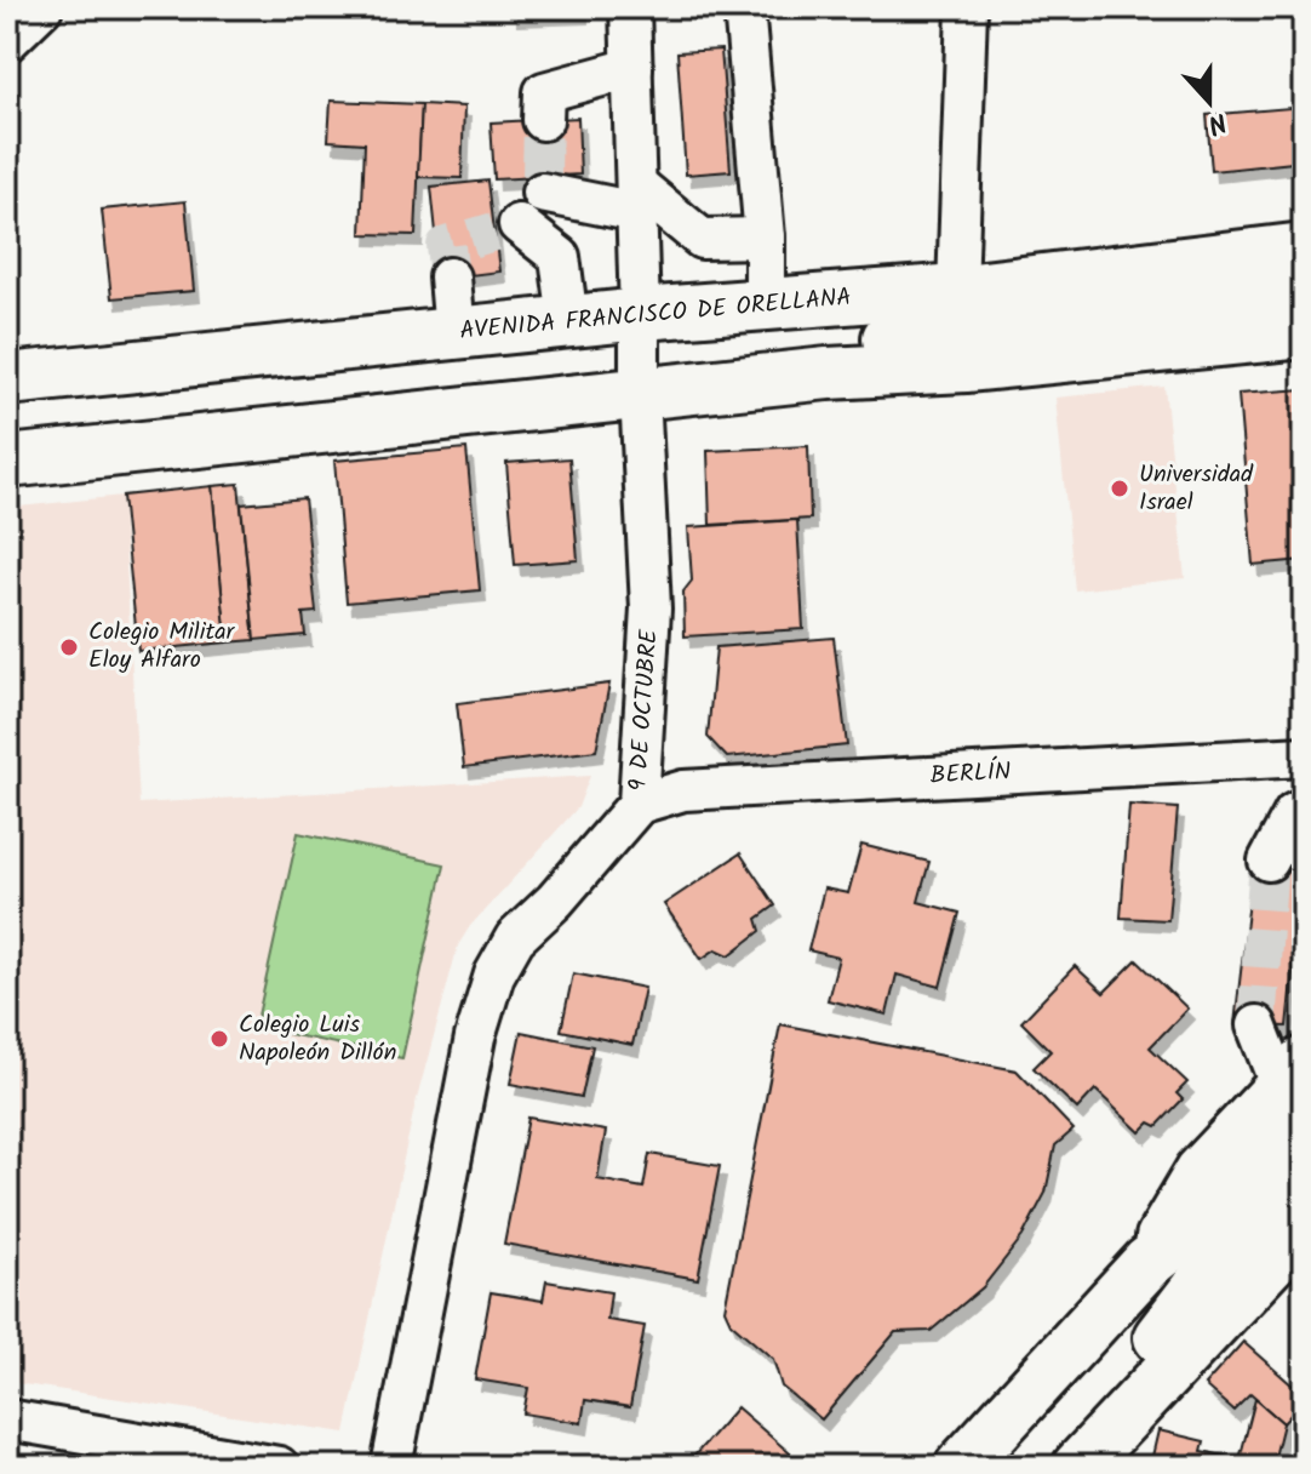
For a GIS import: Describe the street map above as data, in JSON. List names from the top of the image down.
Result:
{
  "streets": {
    "main road": ["AVENIDA FRANCISCO DE ORELLANA"],
    "street": ["9 DE OCTUBRE", "BERLÍN"]
  },
  "crossings": [
    ["AVENIDA FRANCISCO DE ORELLANA", "9 DE OCTUBRE"],
    ["9 DE OCTUBRE", "BERLÍN"]
  ],
  "places": ["Universidad Israel", "Colegio Militar Eloy Alfaro", "Colegio Luis Napoleón Dillón"],
  "north": "bottom"
}
